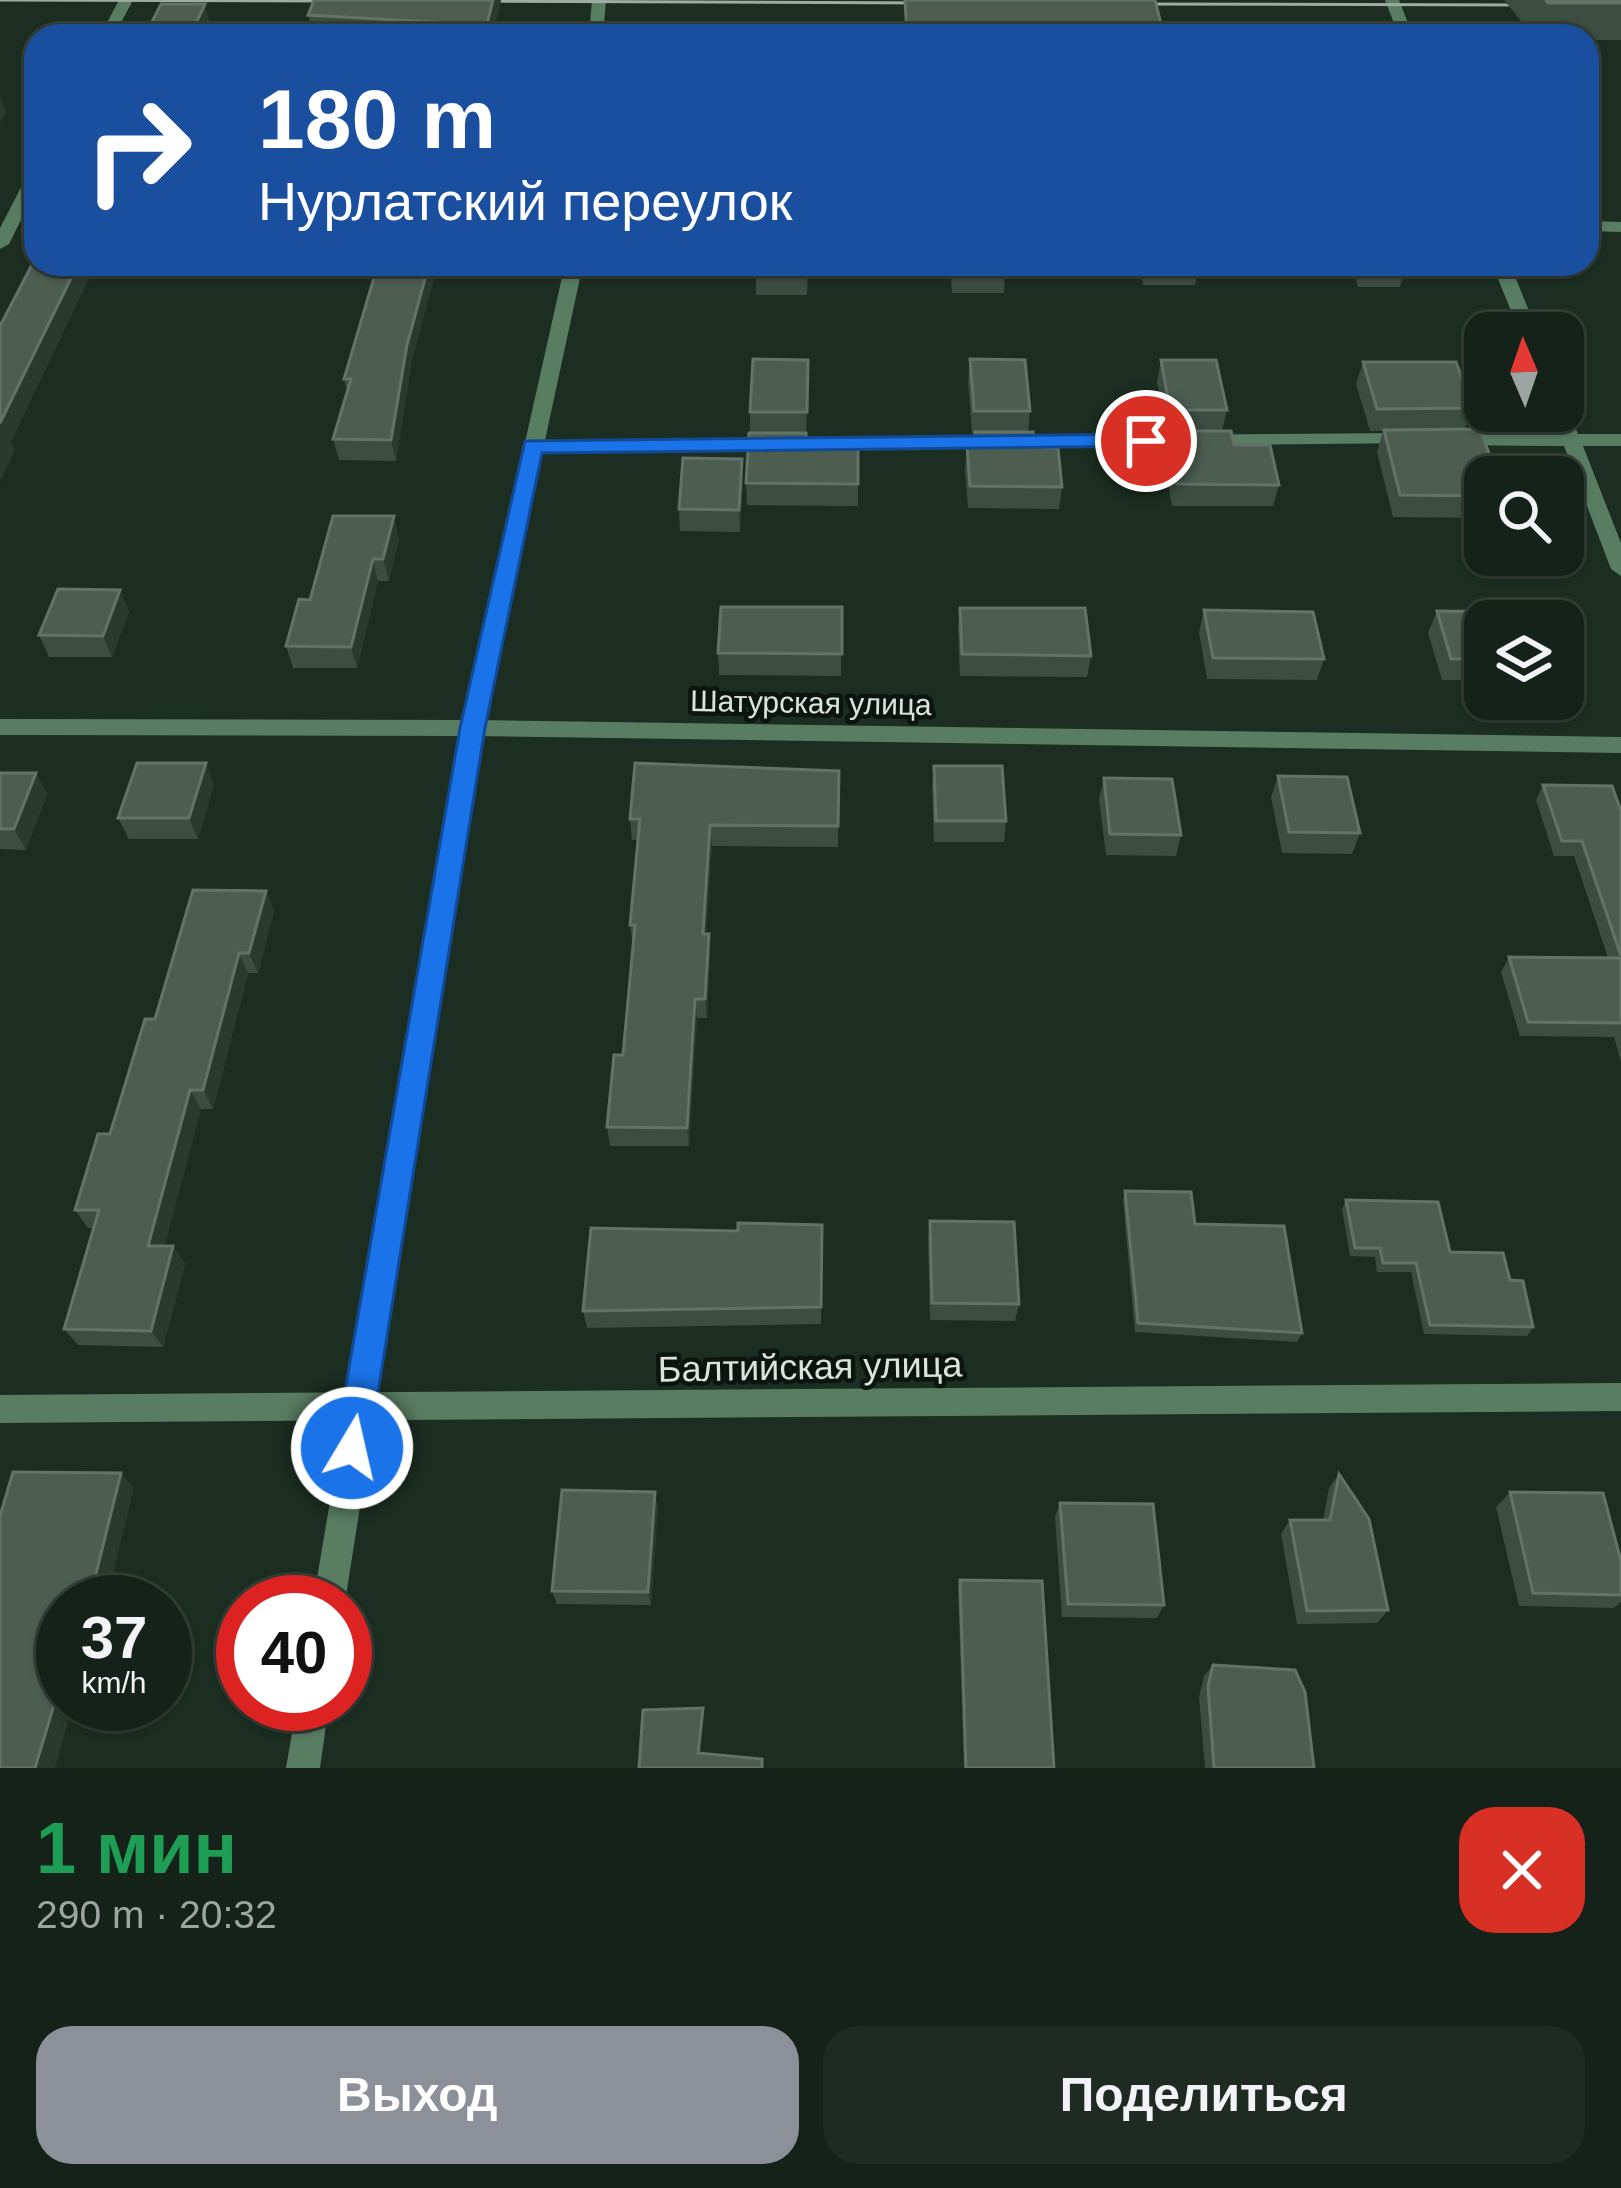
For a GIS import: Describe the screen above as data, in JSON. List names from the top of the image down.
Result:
{
  "streets": {
    "street": ["Шатурская улица", "Балтийская улица"]
  },
  "north": "top",
  "page": {
    "turn": ["180 m", "Нурлатский переулок"],
    "speed": "37 km/h",
    "limit": "40",
    "heading": ["1 мин", "290 m · 20:32"],
    "buttons": ["Выход", "Поделиться"]
  }
}
